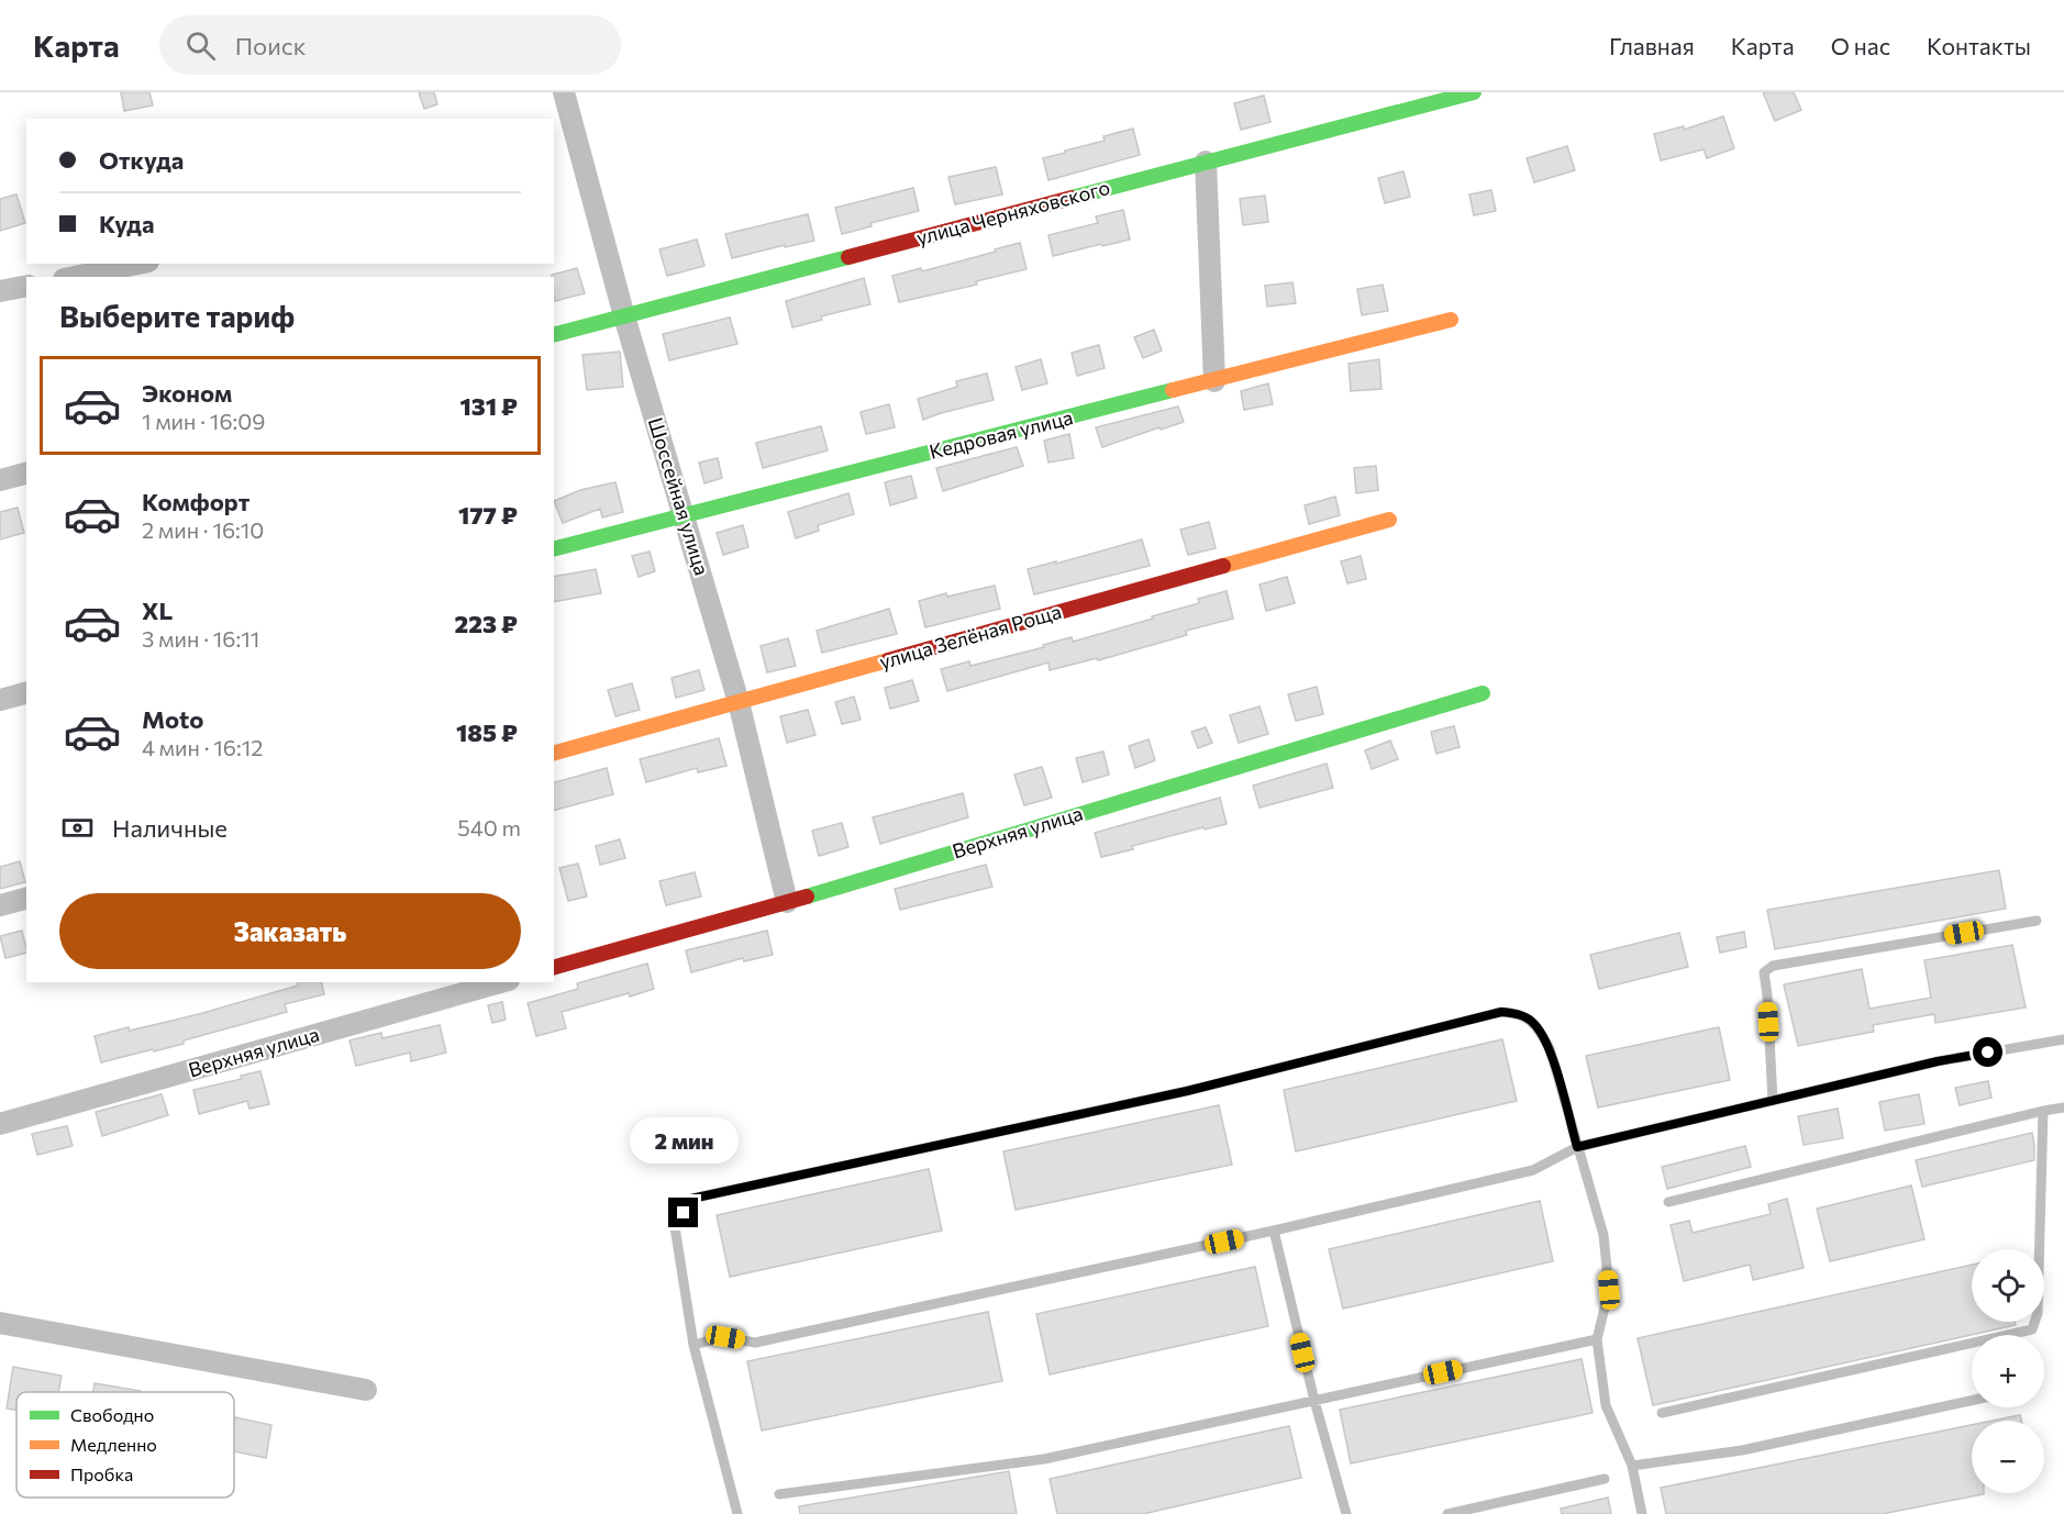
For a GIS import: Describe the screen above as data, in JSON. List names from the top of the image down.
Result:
{
  "streets": {
    "street": [
      "улица Черняховского",
      "Кедровая улица",
      "Шоссейная улица",
      "улица Зелёная Роща",
      "Верхняя улица"
    ]
  },
  "crossings": [
    ["улица Черняховского", "Шоссейная улица"],
    ["Кедровая улица", "Шоссейная улица"],
    ["Шоссейная улица", "улица Зелёная Роща"],
    ["Шоссейная улица", "Верхняя улица"]
  ],
  "legend": ["Свободно", "Медленно", "Пробка"],
  "page": {
    "header": "Карта",
    "search": "Поиск",
    "nav": [
      "Главная",
      "Карта",
      "О нас",
      "Контакты"
    ],
    "banner": ["Откуда", "Куда"],
    "heading": "Выберите тариф",
    "list": [
      {
        "name": "Эконом",
        "note": "1 мин · 16:09",
        "value": "131 ₽"
      },
      {
        "name": "Комфорт",
        "note": "2 мин · 16:10",
        "value": "177 ₽"
      },
      {
        "name": "XL",
        "note": "3 мин · 16:11",
        "value": "223 ₽"
      },
      {
        "name": "Moto",
        "note": "4 мин · 16:12",
        "value": "185 ₽"
      }
    ],
    "pay": ["Наличные", "540 m"],
    "buttons": "Заказать",
    "bubble": "2 мин",
    "map_buttons": ["+", "−"]
  }
}
